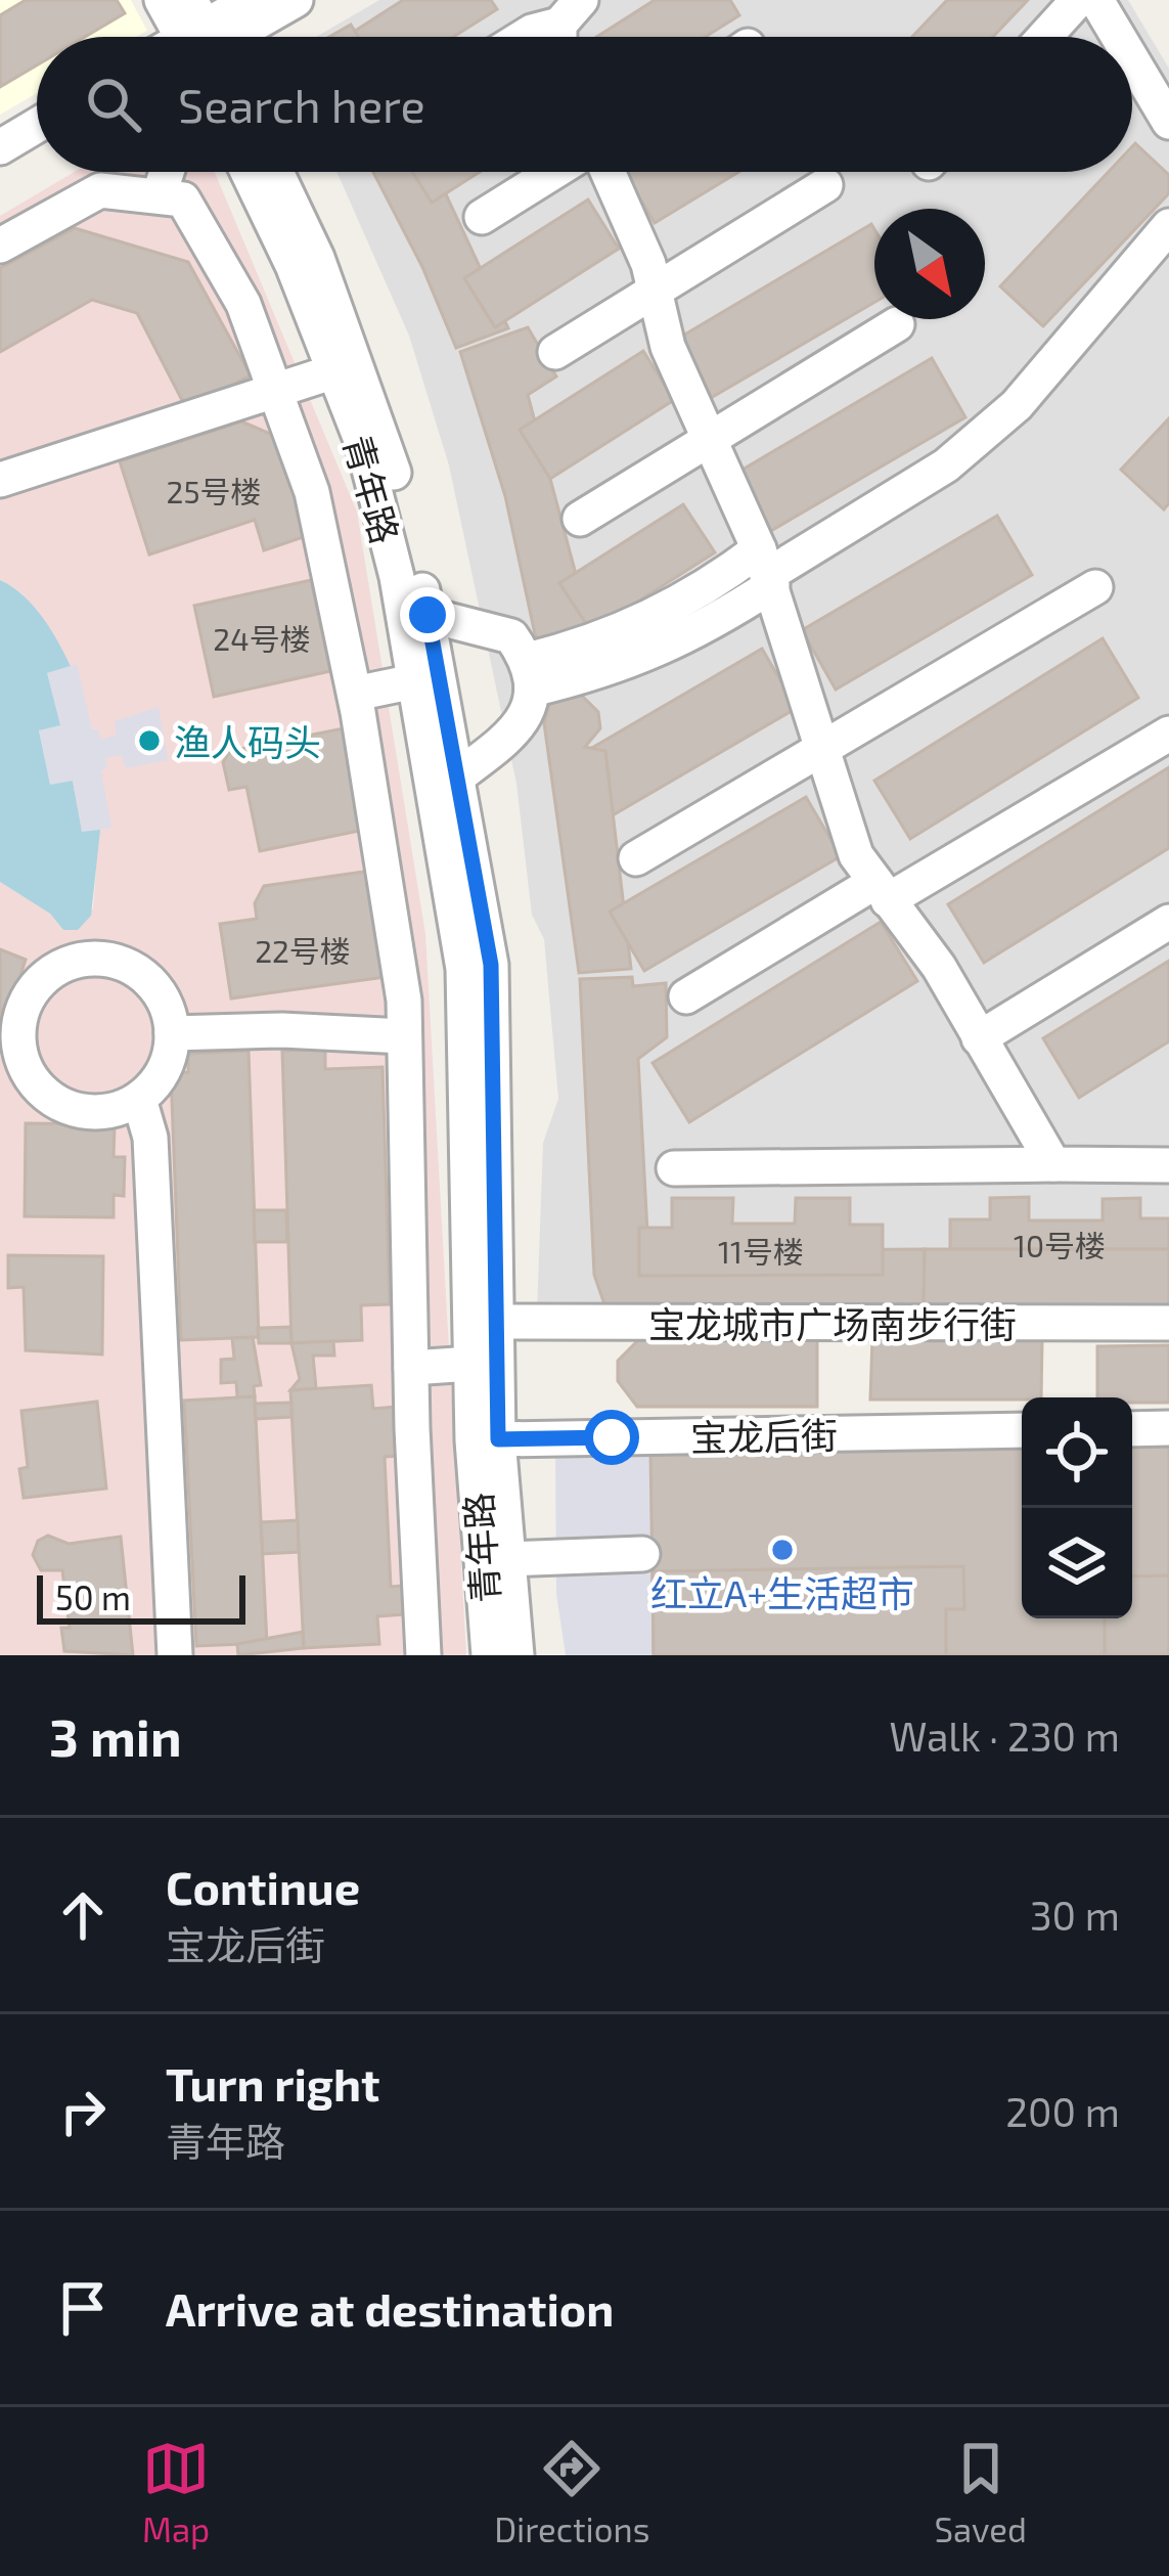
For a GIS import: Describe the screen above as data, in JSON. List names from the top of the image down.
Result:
{
  "streets": {
    "street": ["青年路", "宝龙城市广场南步行街", "宝龙后街"]
  },
  "crossings": [
    ["青年路", "宝龙城市广场南步行街"],
    ["青年路", "宝龙后街"]
  ],
  "places": ["渔人码头", "红立A+生活超市"],
  "house_numbers": [
    "25号楼",
    "24号楼",
    "22号楼",
    "10号楼",
    "11号楼"
  ],
  "scale_bar": "50 m",
  "north": "bottom right",
  "page": {
    "search": "Search here",
    "scale": "50 m",
    "heading": ["3 min", "Walk · 230 m"],
    "list": [
      ["Continue", "宝龙后街", "30 m"],
      ["Turn right", "青年路", "200 m"],
      "Arrive at destination"
    ],
    "nav": ["Map", "Directions", "Saved"]
  }
}
